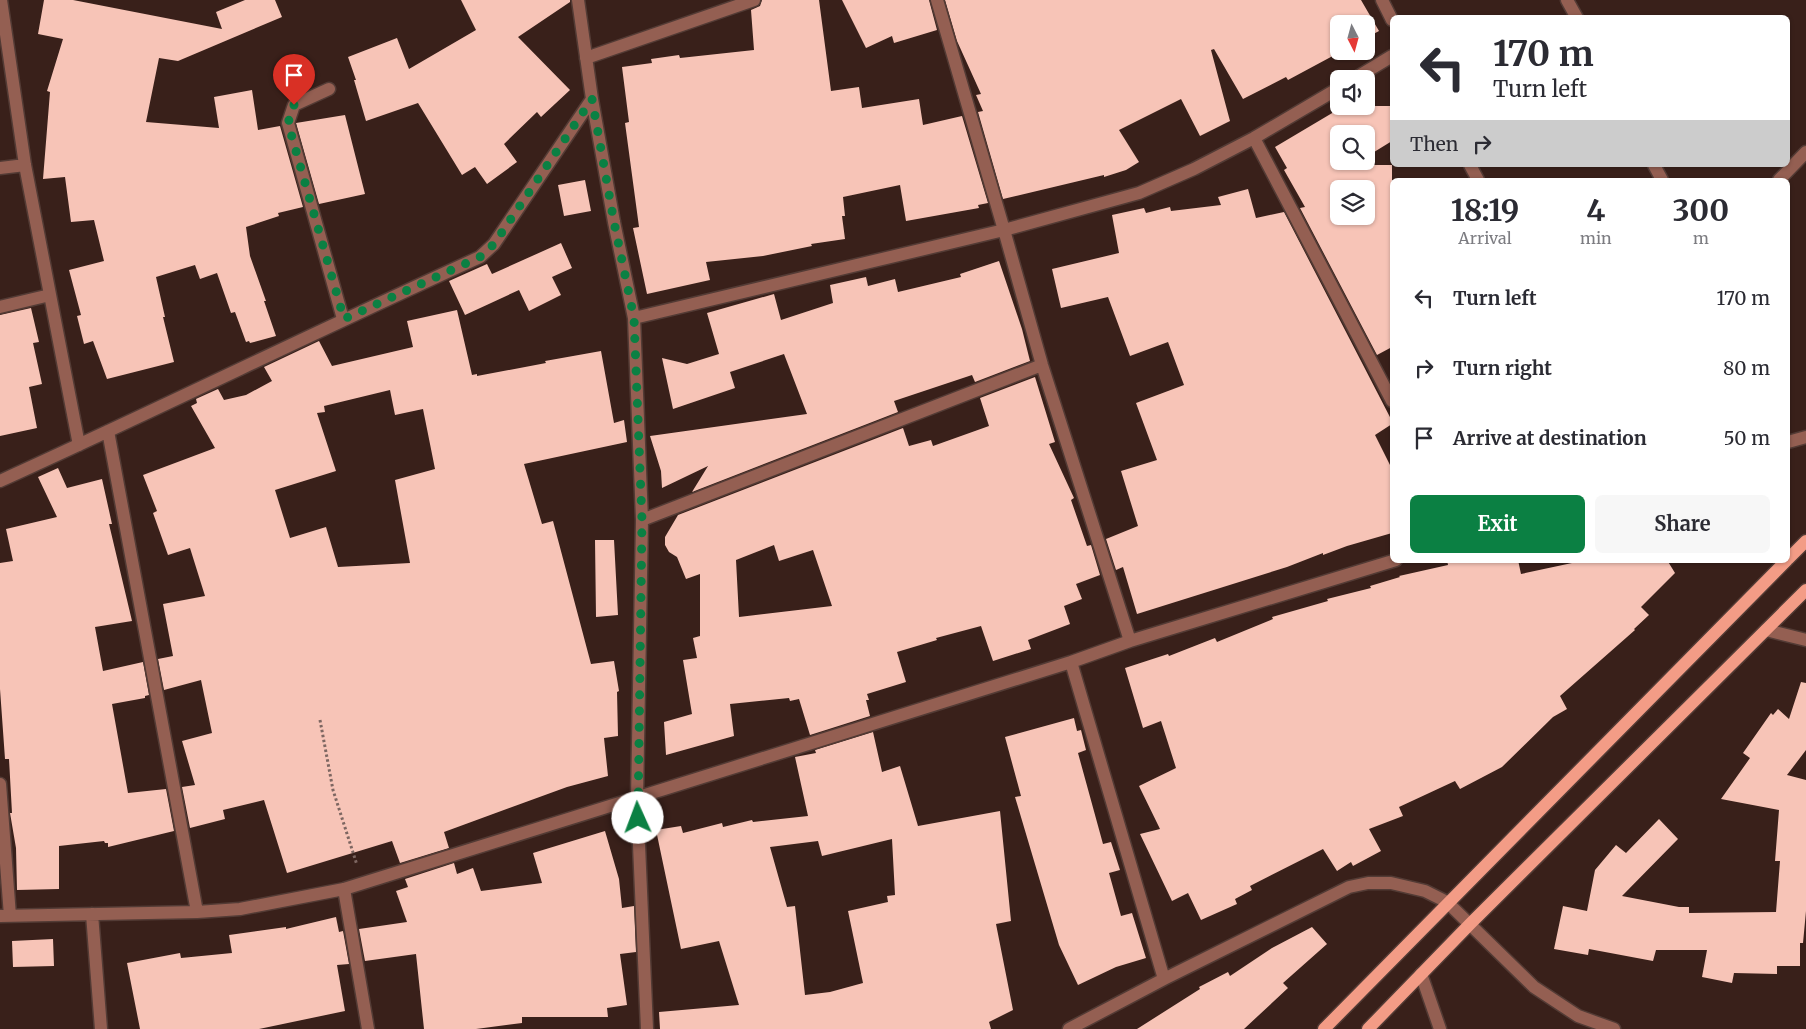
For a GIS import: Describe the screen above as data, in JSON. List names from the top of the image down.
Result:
{
  "north": "bottom",
  "page": {
    "turn": ["170 m", "Turn left"],
    "then": "Then",
    "eta": [
      "18:19",
      "Arrival",
      "4",
      "min",
      "300",
      "m"
    ],
    "list": [
      {
        "name": "Turn left",
        "value": "170 m"
      },
      {
        "name": "Turn right",
        "value": "80 m"
      },
      {
        "name": "Arrive at destination",
        "value": "50 m"
      }
    ],
    "buttons": ["Exit", "Share"]
  }
}
